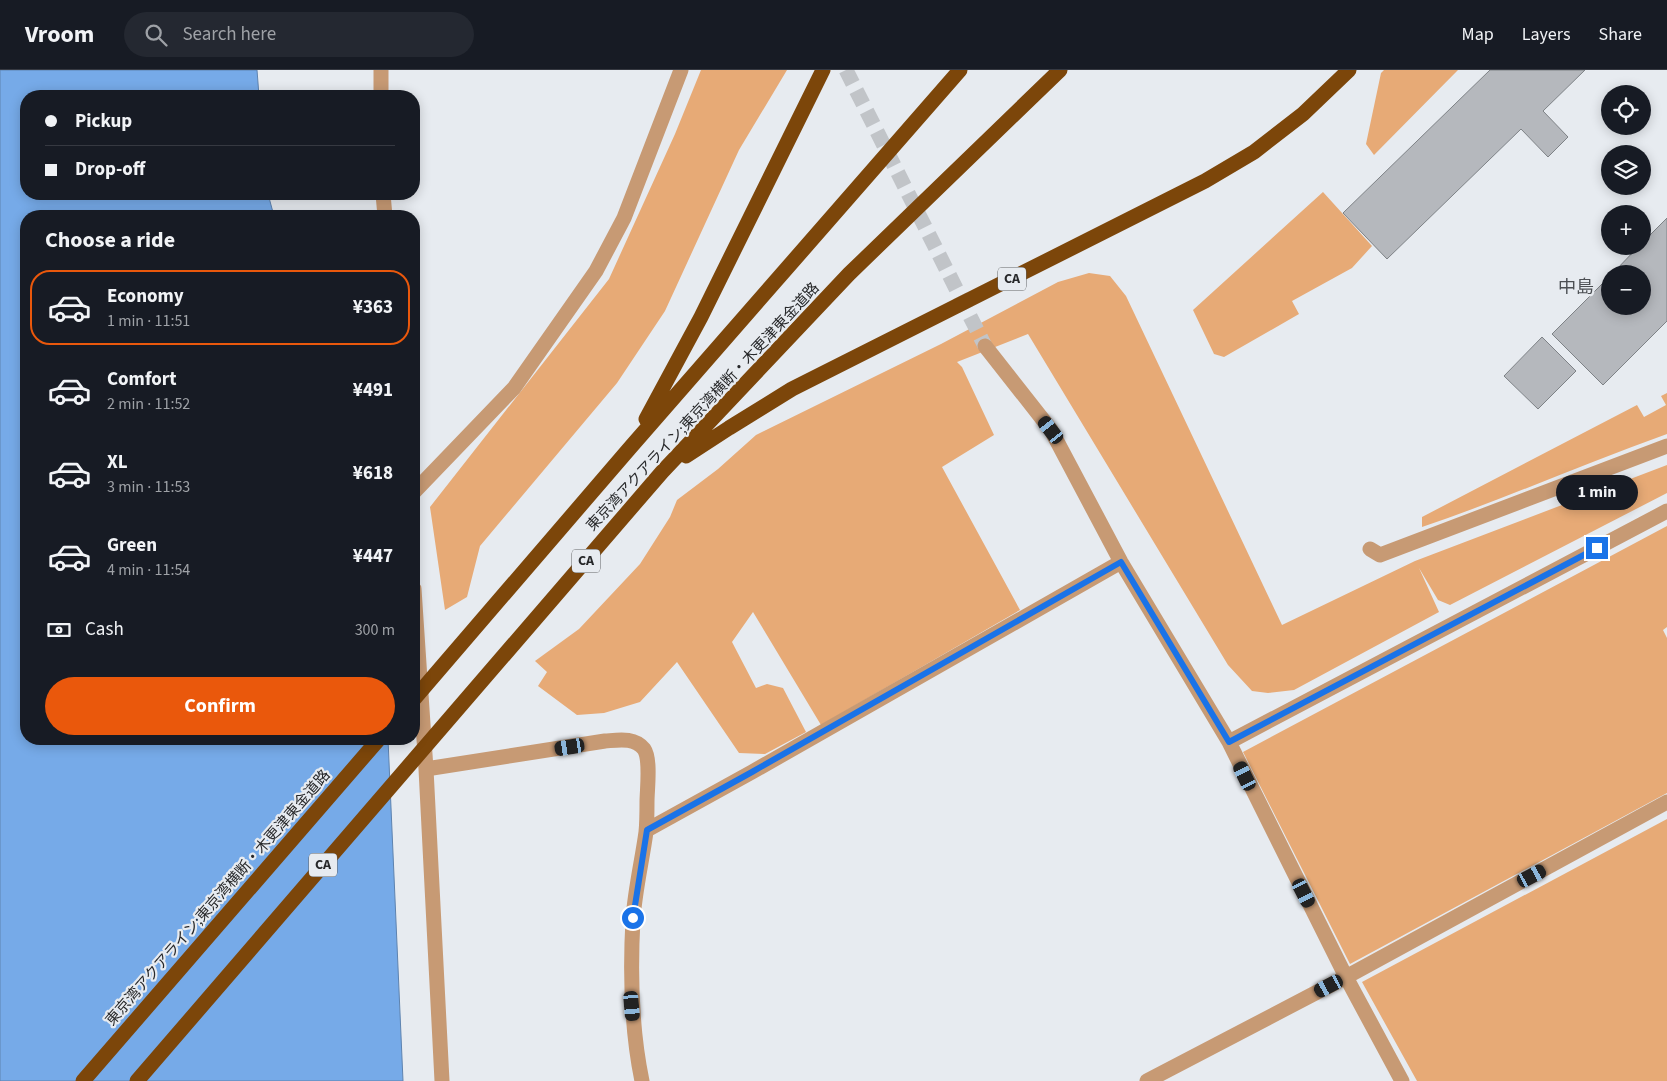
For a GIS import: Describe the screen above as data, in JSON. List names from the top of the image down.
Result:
{
  "streets": {
    "highway": ["CA", "東京湾アクアライン;東京湾横断・木更津東金道路"]
  },
  "crossings": [
    ["CA", "東京湾アクアライン;東京湾横断・木更津東金道路"]
  ],
  "districts": ["中島"],
  "page": {
    "header": "Vroom",
    "search": "Search here",
    "nav": ["Map", "Layers", "Share"],
    "map_buttons": ["+", "−"],
    "banner": ["Pickup", "Drop-off"],
    "heading": "Choose a ride",
    "list": [
      {
        "name": "Economy",
        "note": "1 min · 11:51",
        "value": "¥363"
      },
      {
        "name": "Comfort",
        "note": "2 min · 11:52",
        "value": "¥491"
      },
      {
        "name": "XL",
        "note": "3 min · 11:53",
        "value": "¥618"
      },
      {
        "name": "Green",
        "note": "4 min · 11:54",
        "value": "¥447"
      }
    ],
    "bubble": "1 min",
    "pay": ["Cash", "300 m"],
    "buttons": "Confirm"
  }
}
